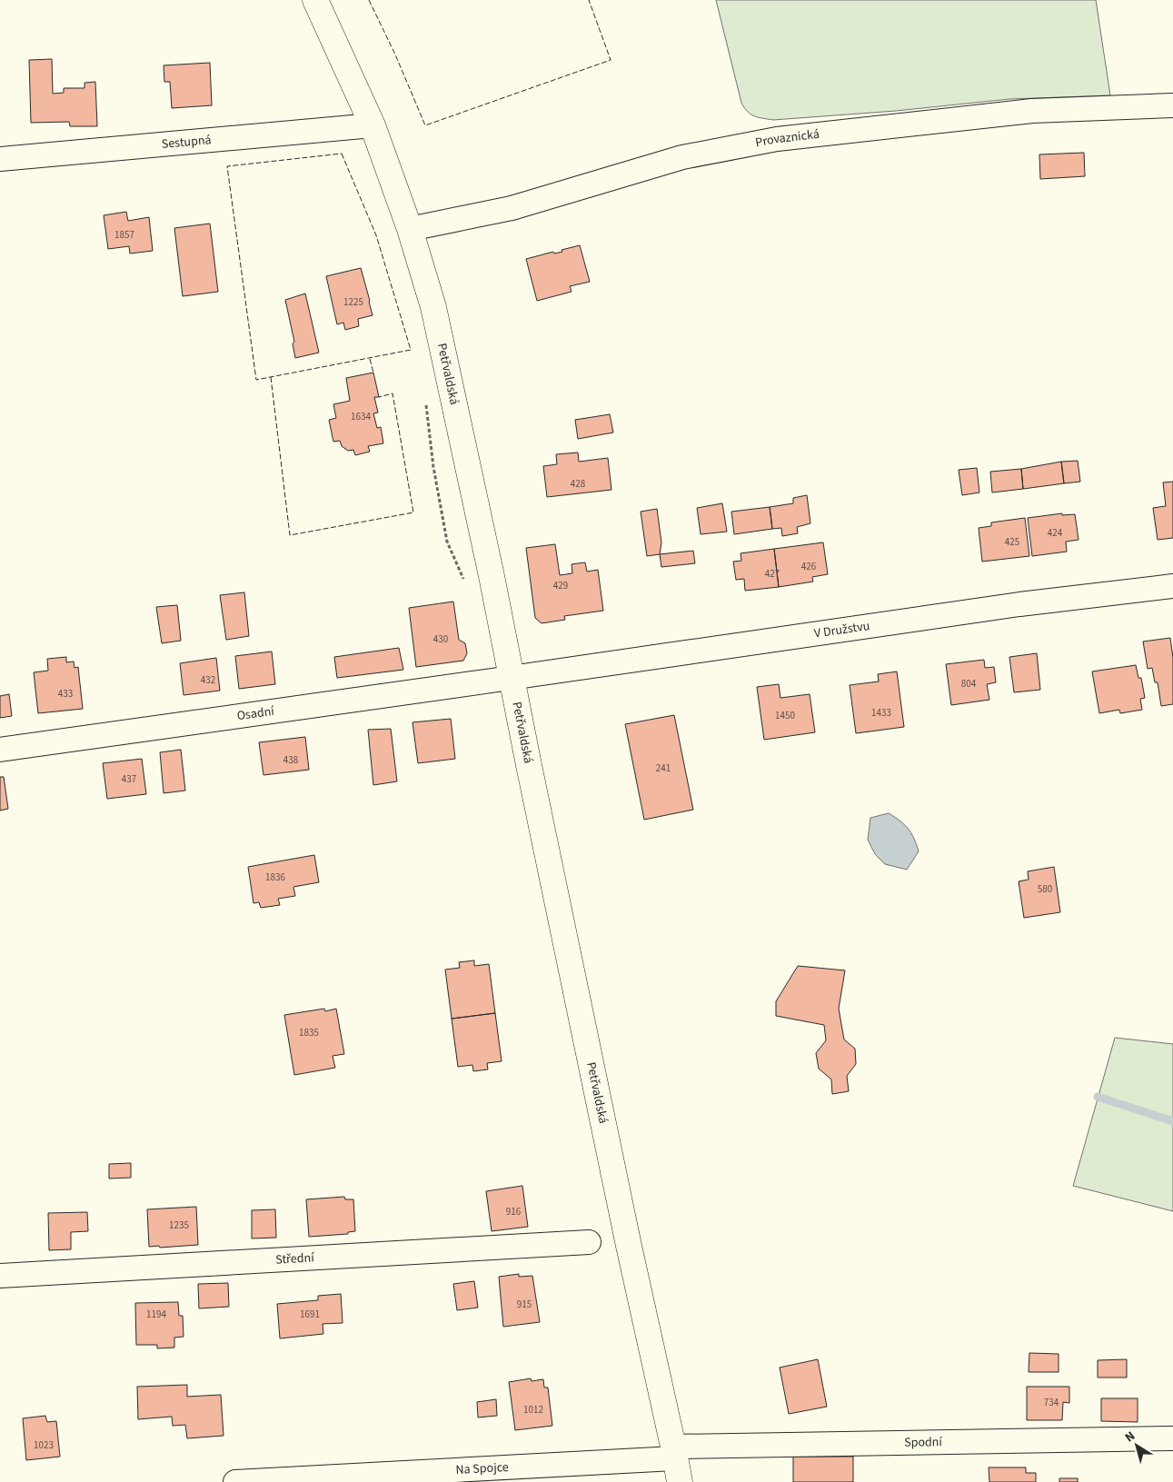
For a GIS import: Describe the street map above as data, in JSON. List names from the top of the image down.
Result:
{
  "streets": {
    "main road": ["Petřvaldská"],
    "street": [
      "Provaznická",
      "Sestupná",
      "V Družstvu",
      "Osadní",
      "Střední",
      "Spodní",
      "Na Spojce"
    ]
  },
  "crossings": [
    ["Provaznická", "Petřvaldská"],
    ["Sestupná", "Petřvaldská"],
    ["Petřvaldská", "V Družstvu"],
    ["Petřvaldská", "Osadní"],
    ["Petřvaldská", "Spodní"],
    ["Petřvaldská", "Na Spojce"],
    ["V Družstvu", "Osadní"],
    ["Spodní", "Na Spojce"]
  ],
  "house_numbers": [
    "1857",
    "1225",
    "1634",
    "428",
    "424",
    "425",
    "426",
    "427",
    "429",
    "430",
    "432",
    "804",
    "433",
    "1433",
    "1450",
    "438",
    "241",
    "437",
    "1836",
    "580",
    "1835",
    "916",
    "1235",
    "915",
    "1194",
    "1691",
    "734",
    "1012",
    "1023"
  ],
  "north": "top left"
}
